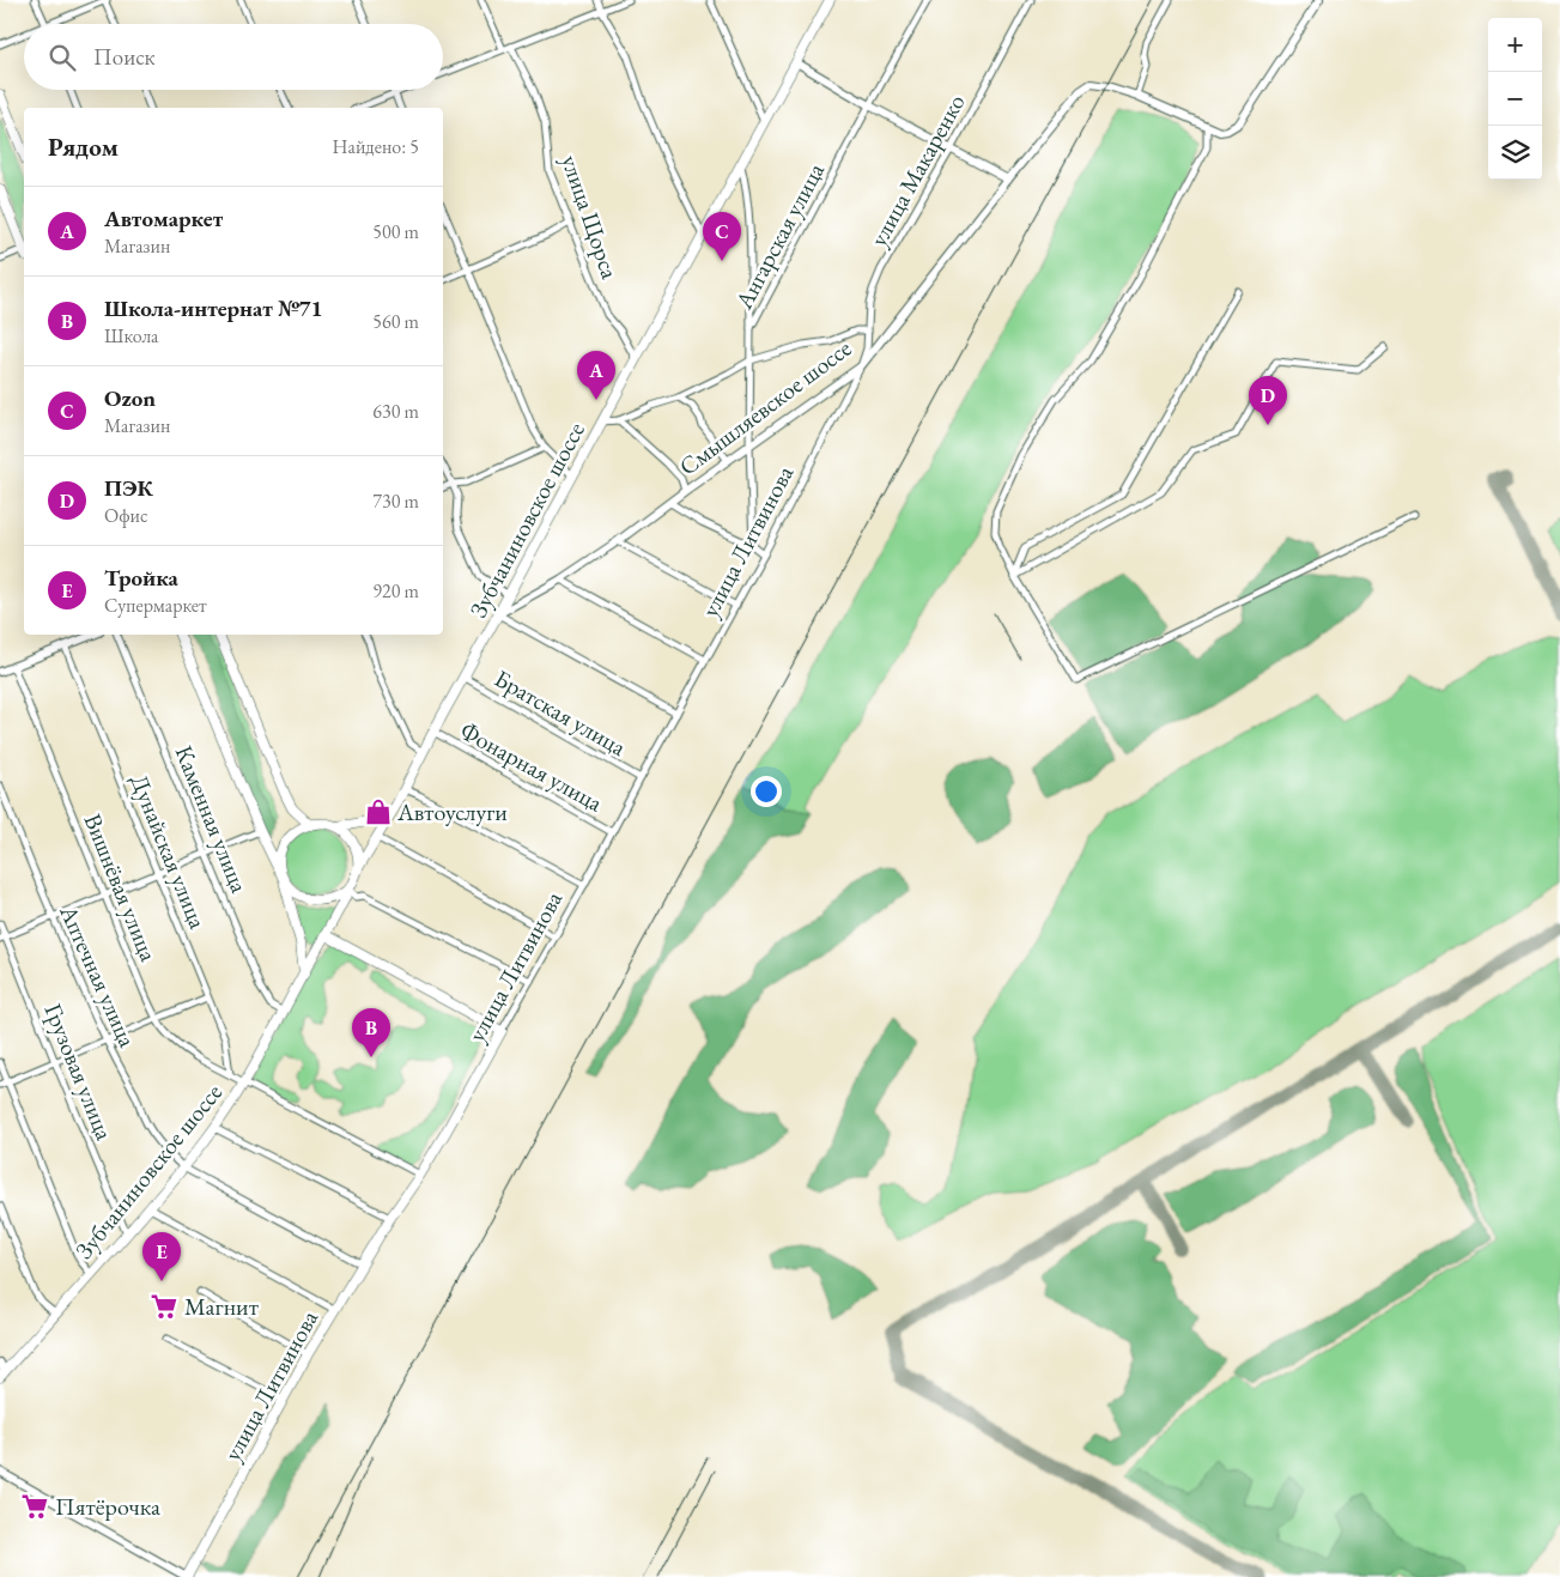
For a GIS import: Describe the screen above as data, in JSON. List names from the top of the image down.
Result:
{
  "streets": {
    "main road": ["Зубчаниновское шоссе", "улица Литвинова"],
    "street": [
      "улица Макаренко",
      "улица Щорса",
      "Ангарская улица",
      "Смышляевское шоссе",
      "Братская улица",
      "Фонарная улица",
      "Каменная улица",
      "Дунайская улица",
      "Вишнёвая улица",
      "Аптечная улица",
      "Грузовая улица"
    ]
  },
  "crossings": [
    ["улица Макаренко", "Смышляевское шоссе"],
    ["улица Макаренко", "улица Литвинова"],
    ["улица Щорса", "Зубчаниновское шоссе"],
    ["Ангарская улица", "Смышляевское шоссе"],
    ["Смышляевское шоссе", "Зубчаниновское шоссе"],
    ["Смышляевское шоссе", "улица Литвинова"],
    ["Зубчаниновское шоссе", "Братская улица"],
    ["Зубчаниновское шоссе", "Фонарная улица"],
    ["Зубчаниновское шоссе", "Каменная улица"],
    ["Зубчаниновское шоссе", "Вишнёвая улица"],
    ["Зубчаниновское шоссе", "Аптечная улица"],
    ["Зубчаниновское шоссе", "Грузовая улица"],
    ["улица Литвинова", "Братская улица"],
    ["улица Литвинова", "Фонарная улица"],
    ["улица Литвинова", "Вишнёвая улица"],
    ["улица Литвинова", "Аптечная улица"],
    ["Дунайская улица", "Вишнёвая улица"]
  ],
  "places": {
    "shop": ["Автоуслуги"],
    "supermarket": ["Магнит", "Пятёрочка"]
  },
  "page": {
    "map_buttons": ["+", "−"],
    "search": "Поиск",
    "heading": ["Рядом", "Найдено: 5"],
    "list": [
      {
        "mark": "A",
        "name": "Автомаркет",
        "note": "Магазин",
        "value": "500 m"
      },
      {
        "mark": "B",
        "name": "Школа-интернат №71",
        "note": "Школа",
        "value": "560 m"
      },
      {
        "mark": "C",
        "name": "Ozon",
        "note": "Магазин",
        "value": "630 m"
      },
      {
        "mark": "D",
        "name": "ПЭК",
        "note": "Офис",
        "value": "730 m"
      },
      {
        "mark": "E",
        "name": "Тройка",
        "note": "Супермаркет",
        "value": "920 m"
      }
    ],
    "pins": [
      "C",
      "A",
      "D",
      "B",
      "E"
    ]
  }
}
